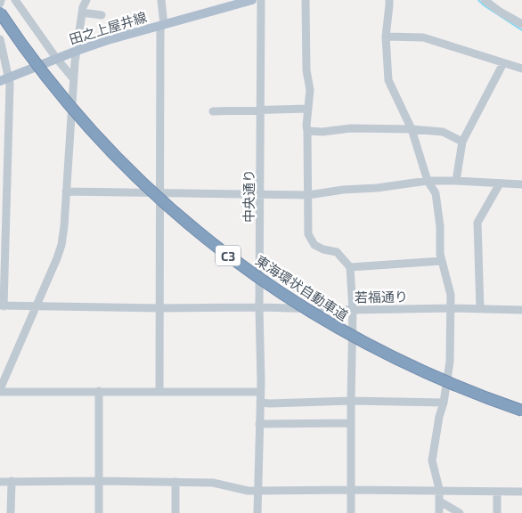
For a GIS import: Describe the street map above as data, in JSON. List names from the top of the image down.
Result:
{
  "streets": {
    "highway": ["C3", "東海環状自動車道"],
    "main road": ["田之上屋井線"],
    "street": ["中央通り", "若福通り"]
  },
  "crossings": [
    ["中央通り", "若福通り"]
  ]
}
